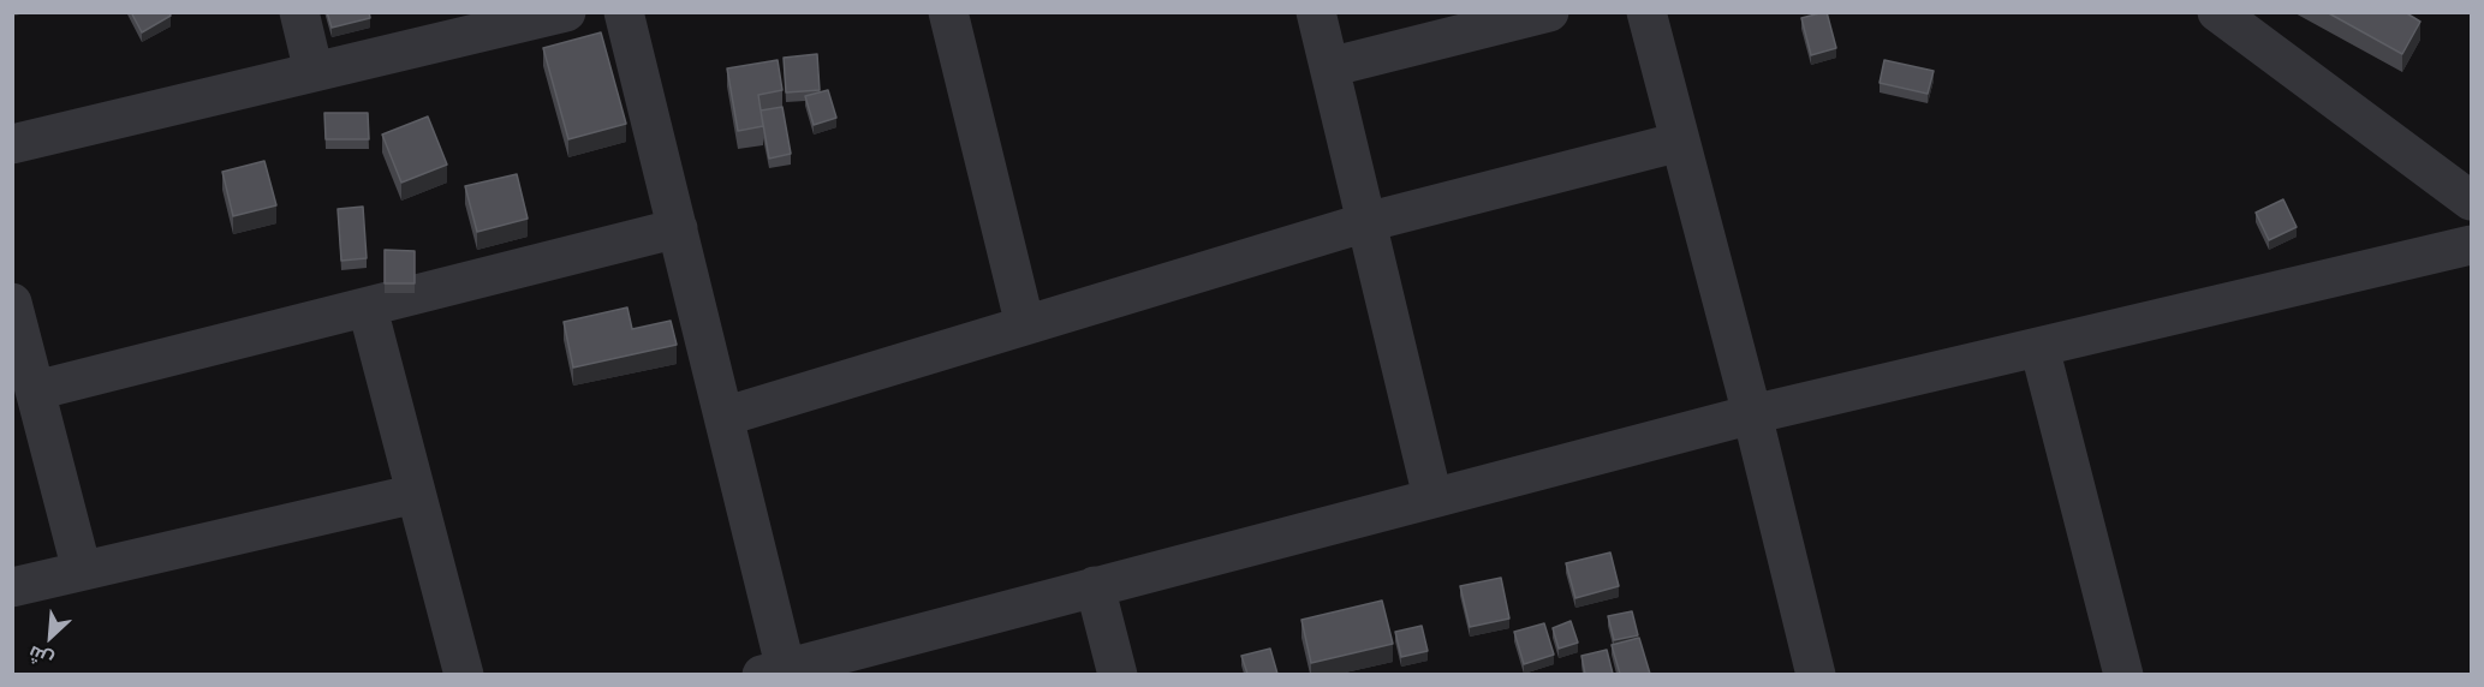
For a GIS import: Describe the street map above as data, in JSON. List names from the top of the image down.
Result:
{
  "north": "bottom left"
}
